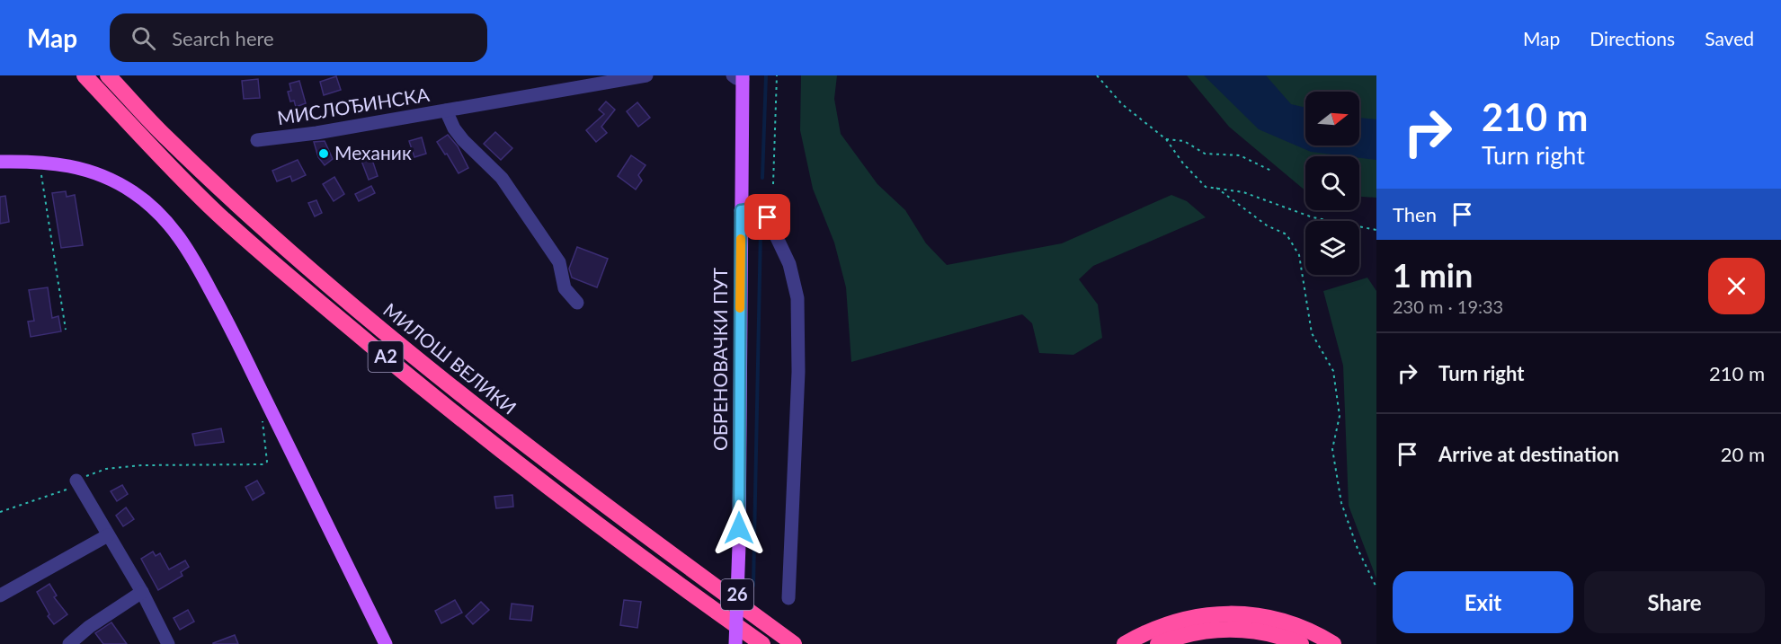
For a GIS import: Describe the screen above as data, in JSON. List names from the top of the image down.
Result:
{
  "streets": {
    "highway": ["A2", "МИЛОШ ВЕЛИКИ"],
    "main road": ["ОБРЕНОВАЧКИ ПУТ", "26"],
    "street": ["МИСЛОЂИНСКА"]
  },
  "places": ["Механик"],
  "north": "right",
  "page": {
    "header": "Map",
    "search": "Search here",
    "nav": ["Map", "Directions", "Saved"],
    "turn": ["210 m", "Turn right"],
    "then": "Then",
    "heading": ["1 min", "230 m · 19:33"],
    "list": [
      {
        "name": "Turn right",
        "value": "210 m"
      },
      {
        "name": "Arrive at destination",
        "value": "20 m"
      }
    ],
    "buttons": ["Exit", "Share"]
  }
}
